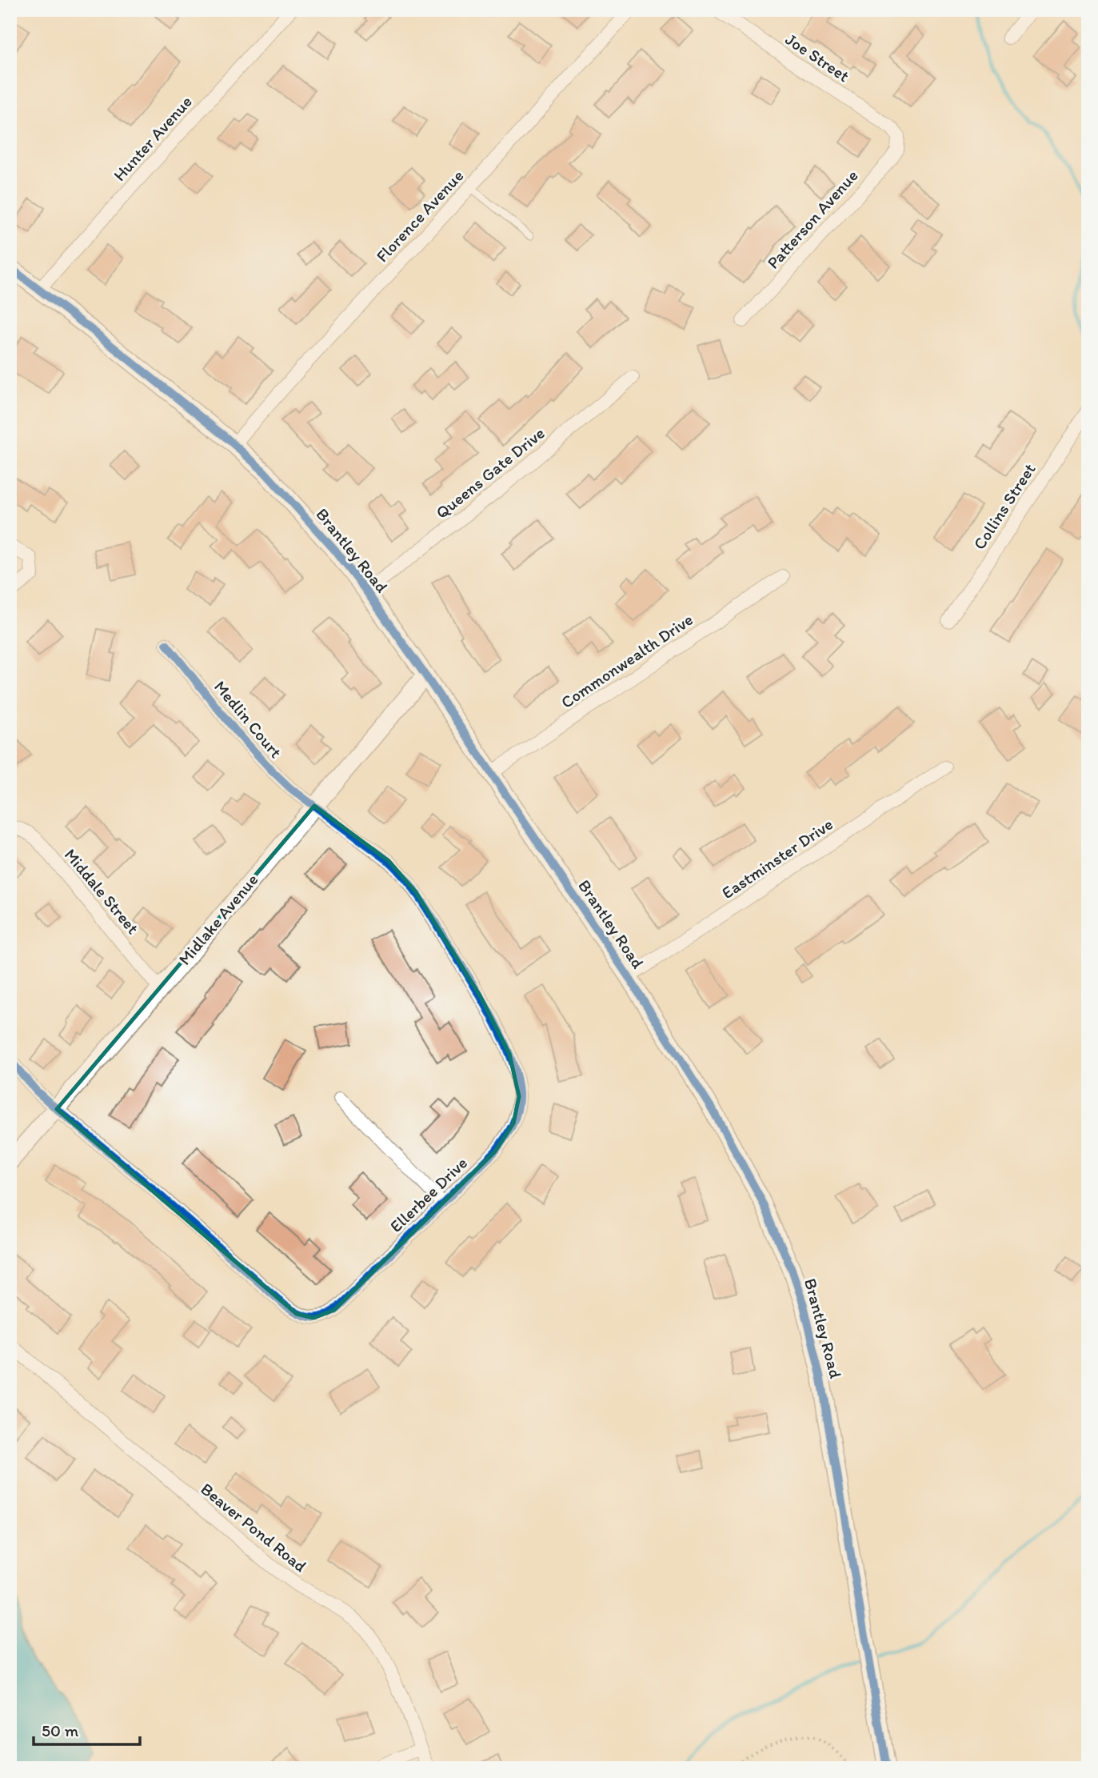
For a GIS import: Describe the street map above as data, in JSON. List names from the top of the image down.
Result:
{
  "streets": {
    "street": [
      "Joe Street",
      "Hunter Avenue",
      "Florence Avenue",
      "Patterson Avenue",
      "Queens Gate Drive",
      "Collins Street",
      "Brantley Road",
      "Commonwealth Drive",
      "Medlin Court",
      "Eastminster Drive",
      "Middale Street",
      "Midlake Avenue",
      "Ellerbee Drive",
      "Beaver Pond Road"
    ]
  },
  "crossings": [
    ["Joe Street", "Patterson Avenue"],
    ["Hunter Avenue", "Brantley Road"],
    ["Florence Avenue", "Brantley Road"],
    ["Queens Gate Drive", "Brantley Road"],
    ["Brantley Road", "Commonwealth Drive"],
    ["Brantley Road", "Eastminster Drive"],
    ["Brantley Road", "Midlake Avenue"],
    ["Medlin Court", "Midlake Avenue"],
    ["Medlin Court", "Ellerbee Drive"],
    ["Middale Street", "Midlake Avenue"],
    ["Midlake Avenue", "Ellerbee Drive"]
  ],
  "scale_bar": "50 m"
}
